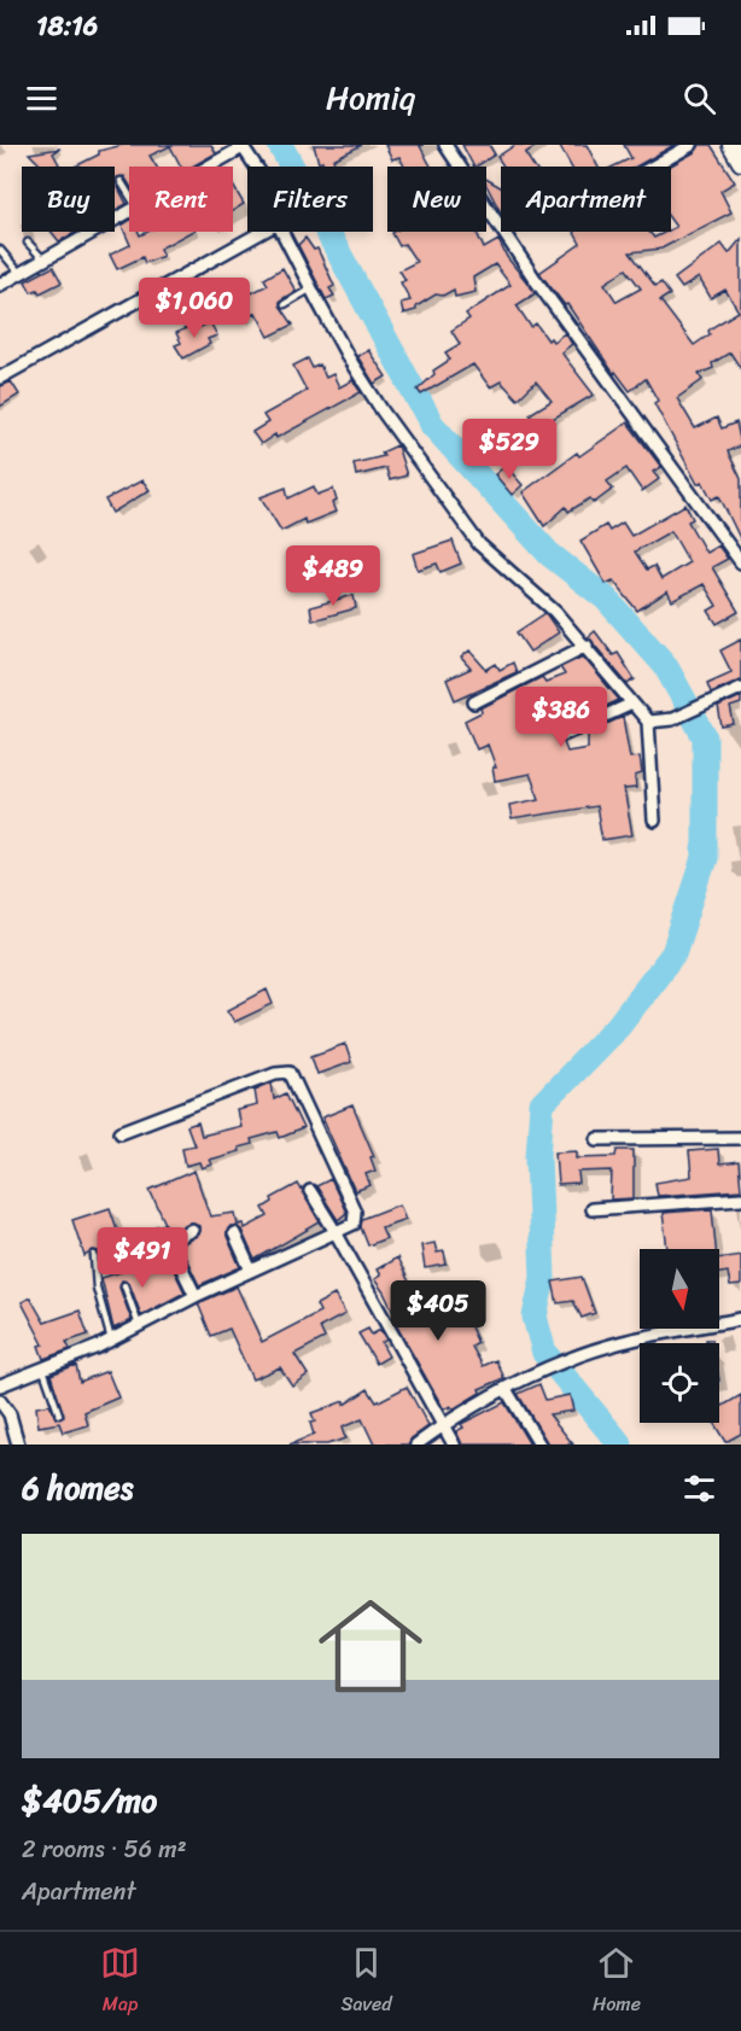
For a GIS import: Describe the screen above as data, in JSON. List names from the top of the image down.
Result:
{
  "north": "bottom",
  "page": {
    "status": "18:16",
    "header": "Homiq",
    "chip": [
      "Buy",
      "Rent",
      "Filters",
      "New",
      "Apartment"
    ],
    "price": [
      "$1,060",
      "$529",
      "$489",
      "$386",
      "$491",
      "$405"
    ],
    "heading": "6 homes",
    "list": [
      {
        "name": "$405/mo",
        "note": "2 rooms · 56 m² · Apartment"
      }
    ],
    "tabs": ["Map", "Saved", "Home"]
  }
}
